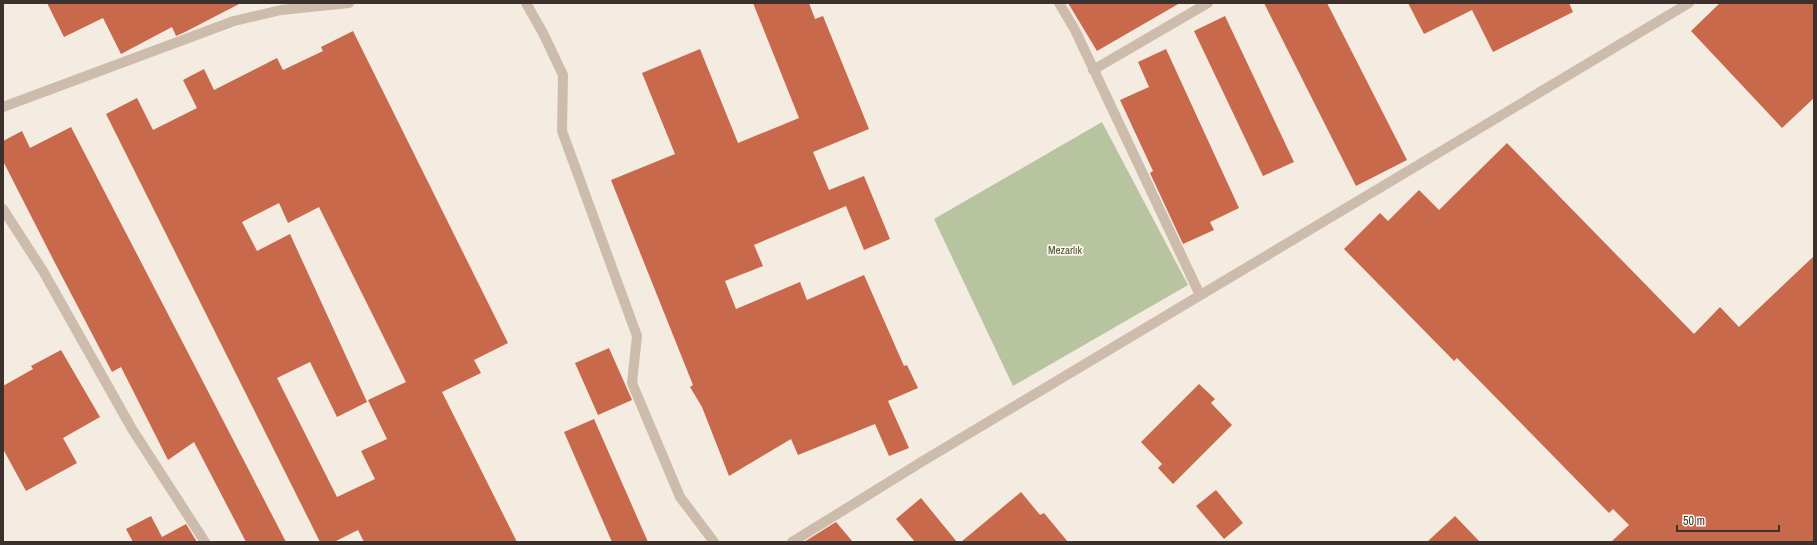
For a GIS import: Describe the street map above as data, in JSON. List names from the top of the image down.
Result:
{
  "parks": ["Mezarlık"],
  "scale_bar": "50 m"
}
